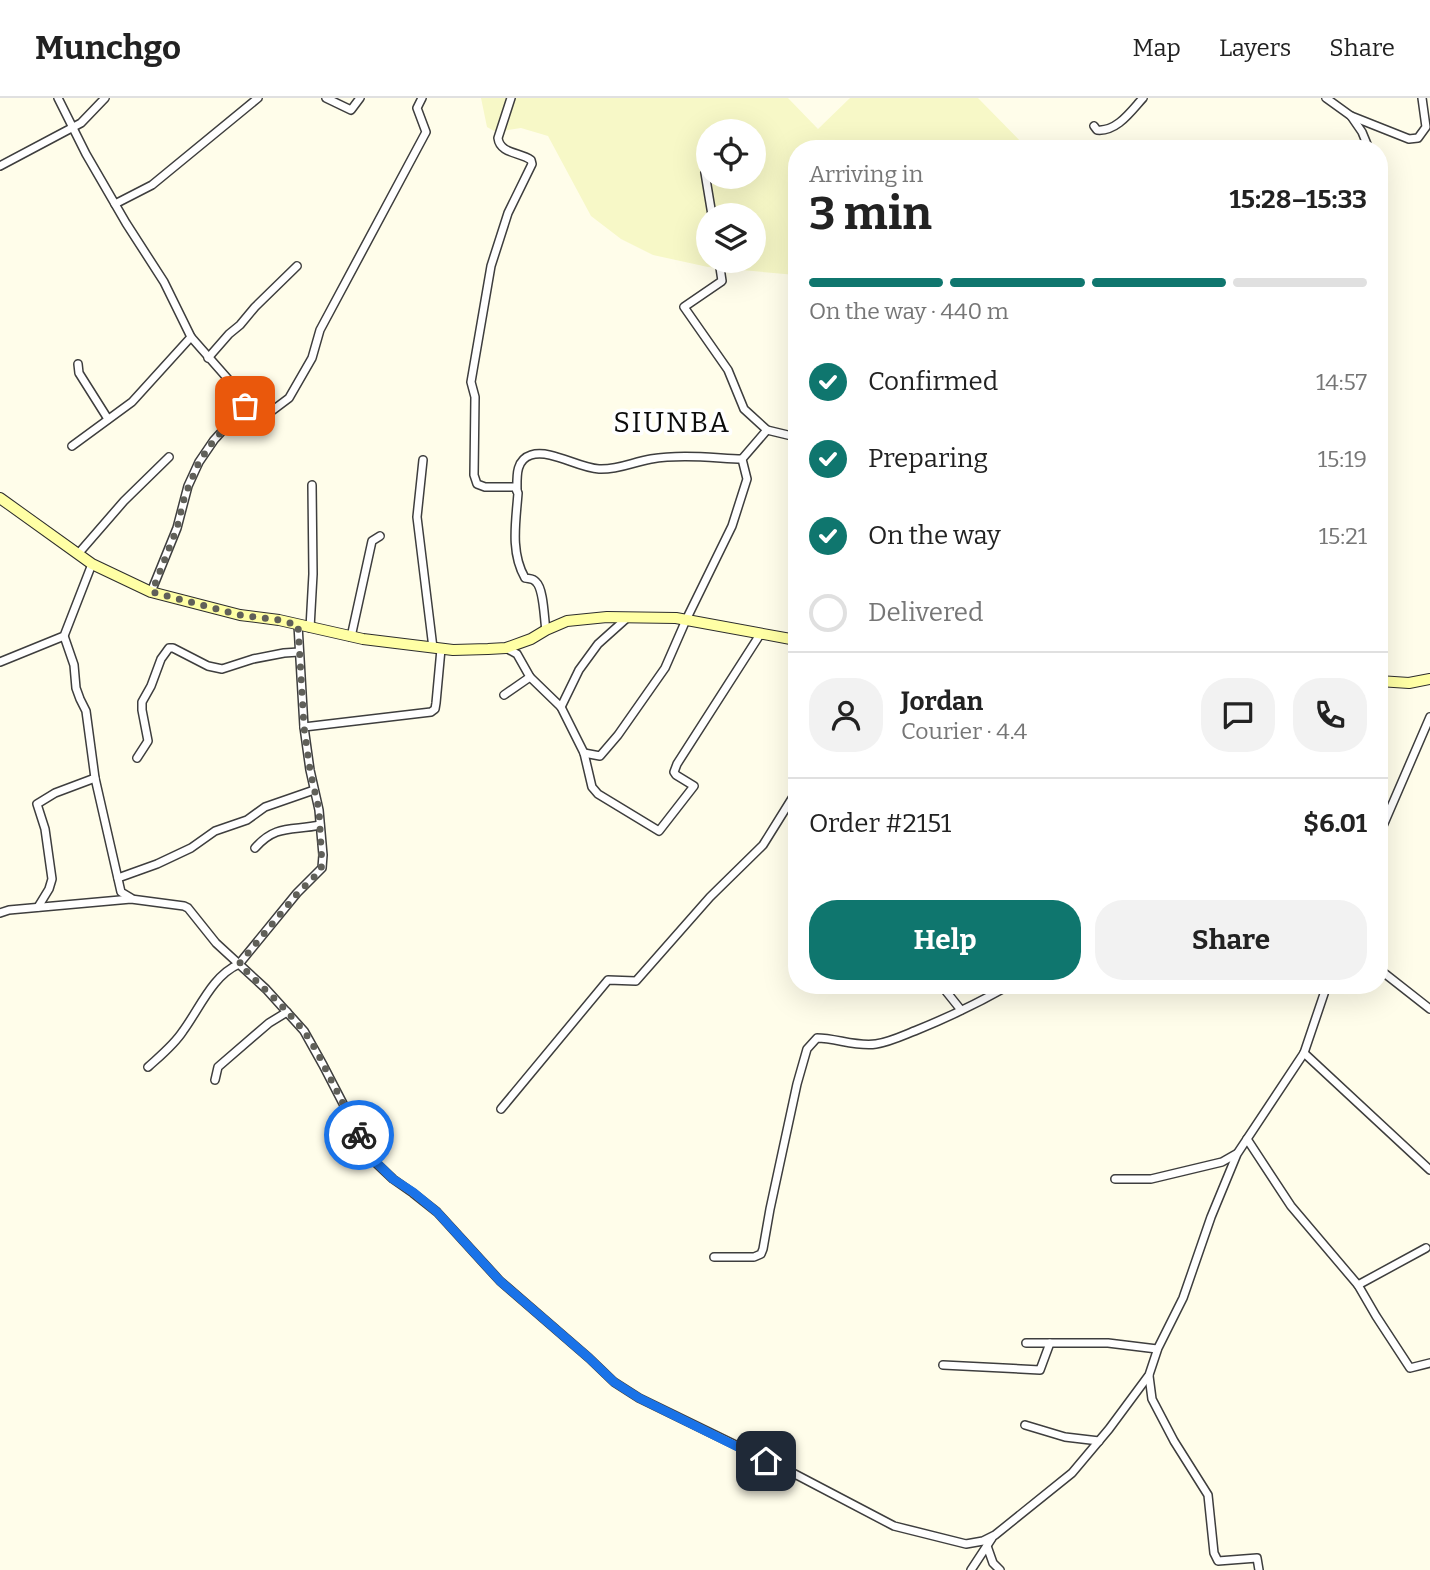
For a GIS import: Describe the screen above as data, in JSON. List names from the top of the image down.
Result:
{
  "districts": ["SIUNBA"],
  "page": {
    "header": "Munchgo",
    "nav": ["Map", "Layers", "Share"],
    "heading": ["3 min", "Arriving in", "15:28–15:33"],
    "panel": [
      "Jordan",
      "Courier · 4.4",
      "Order #2151",
      "$6.01"
    ],
    "bar": "On the way · 440 m",
    "list": [
      ["Confirmed", "14:57"],
      ["Preparing", "15:19"],
      ["On the way", "15:21"],
      "Delivered"
    ],
    "buttons": ["Help", "Share"]
  }
}
